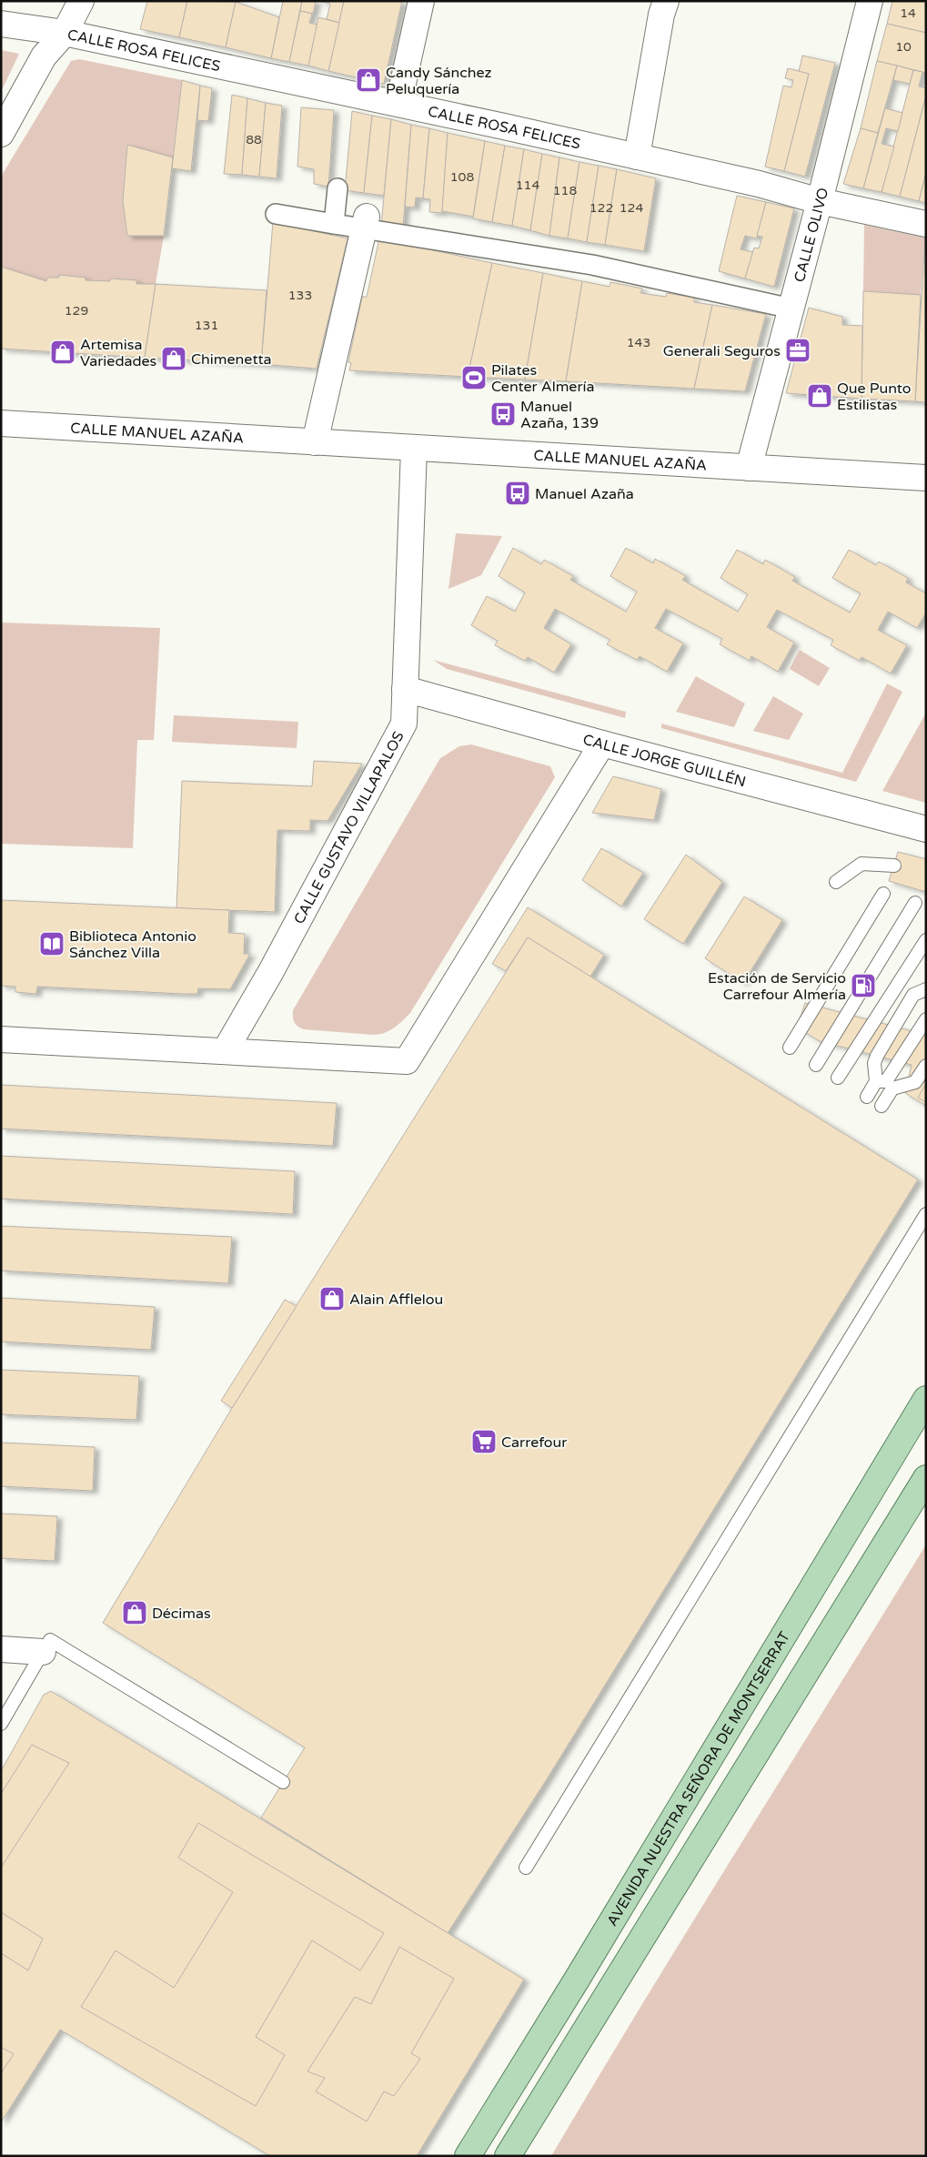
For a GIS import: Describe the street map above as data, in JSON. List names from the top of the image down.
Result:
{
  "streets": {
    "main road": ["AVENIDA NUESTRA SEÑORA DE MONTSERRAT"],
    "street": [
      "CALLE ROSA FELICES",
      "CALLE OLIVO",
      "CALLE MANUEL AZAÑA",
      "CALLE JORGE GUILLÉN",
      "CALLE GUSTAVO VILLAPALOS"
    ]
  },
  "crossings": [
    ["CALLE ROSA FELICES", "CALLE OLIVO"],
    ["CALLE OLIVO", "CALLE MANUEL AZAÑA"],
    ["CALLE MANUEL AZAÑA", "CALLE GUSTAVO VILLAPALOS"],
    ["CALLE JORGE GUILLÉN", "CALLE GUSTAVO VILLAPALOS"]
  ],
  "places": {
    "shop": [
      "Candy Sánchez Peluquería",
      "Artemisa Variedades",
      "Chimenetta",
      "Que Punto Estilistas",
      "Alain Afflelou",
      "Décimas"
    ],
    "office": ["Generali Seguros"],
    "sports": ["Pilates Center Almería"],
    "bus stop": ["Manuel Azaña, 139", "Manuel Azaña"],
    "library": ["Biblioteca Antonio Sánchez Villa"],
    "fuel station": ["Estación de Servicio Carrefour Almería"],
    "supermarket": ["Carrefour"]
  },
  "house_numbers": [
    "14",
    "10",
    "88",
    "108",
    "114",
    "118",
    "122",
    "124",
    "133",
    "129",
    "131",
    "143"
  ]
}
